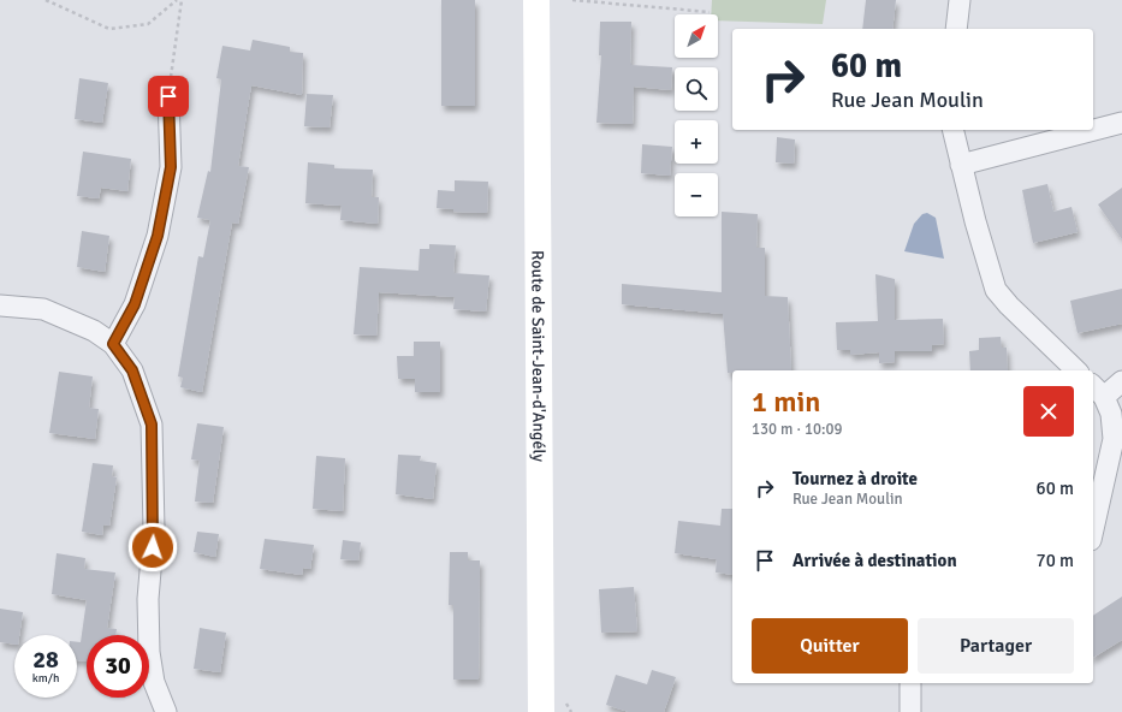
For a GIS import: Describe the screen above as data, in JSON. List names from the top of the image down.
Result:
{
  "streets": {
    "main road": ["Route de Saint-Jean-d'Angély"]
  },
  "north": "top right",
  "page": {
    "map_buttons": ["+", "−"],
    "turn": ["60 m", "Rue Jean Moulin"],
    "heading": ["1 min", "130 m · 10:09"],
    "list": [
      {
        "name": "Tournez à droite",
        "note": "Rue Jean Moulin",
        "value": "60 m"
      },
      {
        "name": "Arrivée à destination",
        "value": "70 m"
      }
    ],
    "buttons": ["Quitter", "Partager"],
    "speed": "28 km/h",
    "limit": "30"
  }
}
